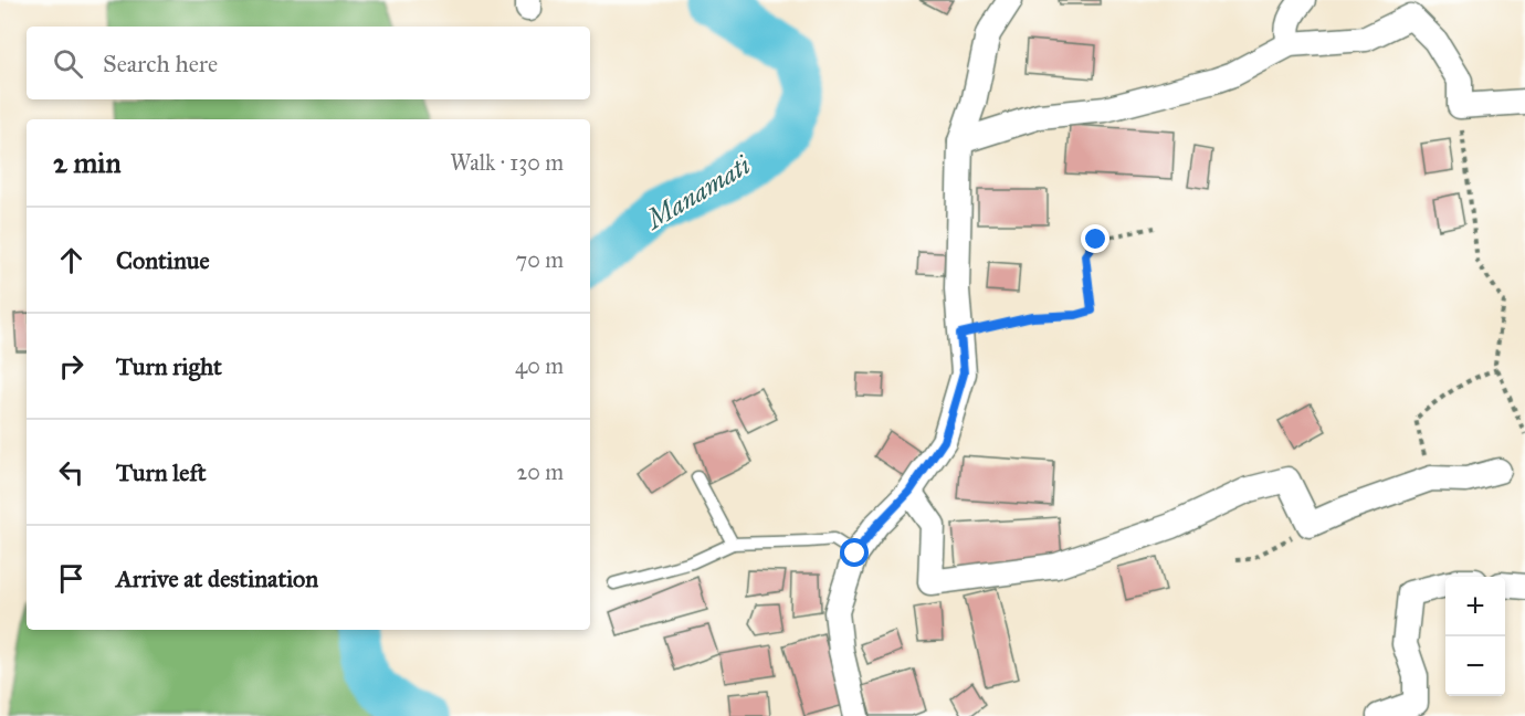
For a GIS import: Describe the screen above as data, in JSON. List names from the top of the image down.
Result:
{
  "water": ["Manamati"],
  "page": {
    "search": "Search here",
    "heading": ["2 min", "Walk · 130 m"],
    "list": [
      ["Continue", "70 m"],
      ["Turn right", "40 m"],
      ["Turn left", "20 m"],
      "Arrive at destination"
    ],
    "map_buttons": ["+", "−"]
  }
}
